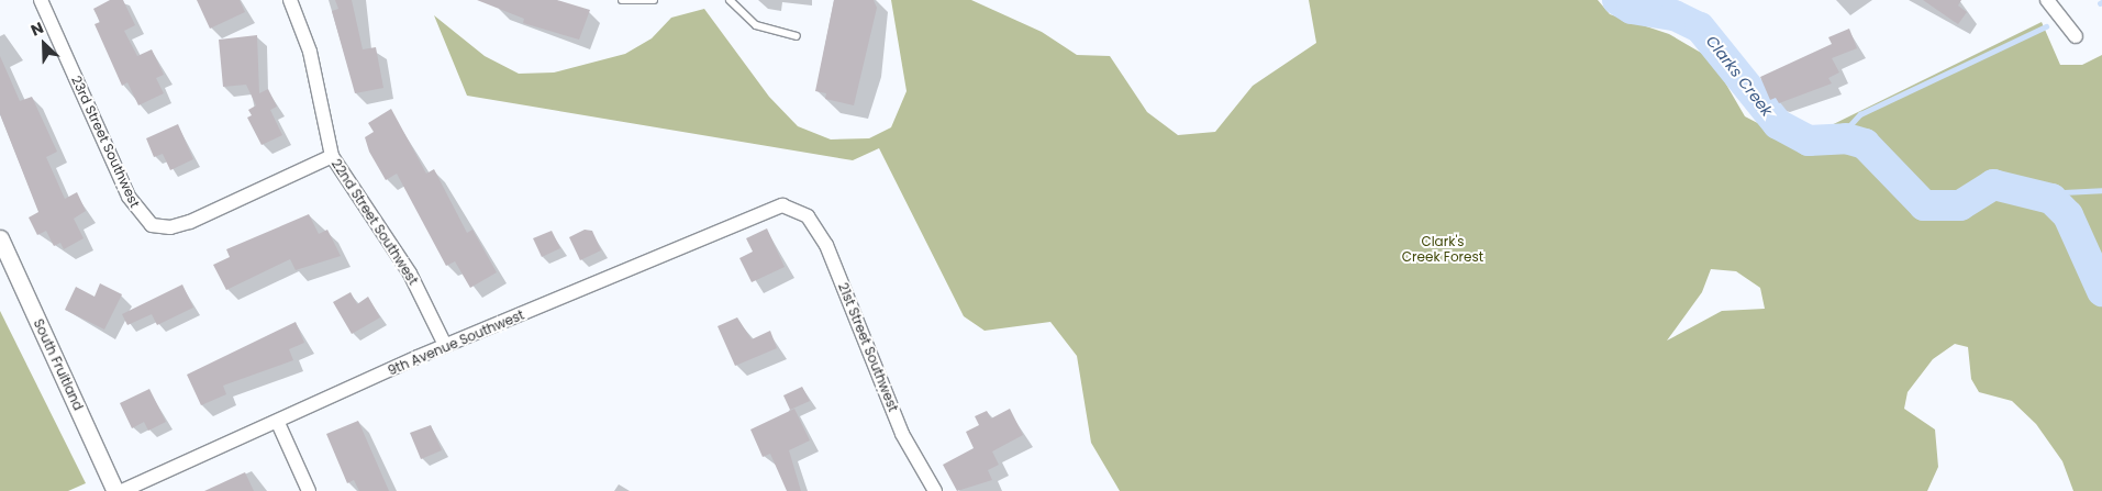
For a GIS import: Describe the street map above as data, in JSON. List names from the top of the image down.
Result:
{
  "streets": {
    "street": [
      "23rd Street Southwest",
      "22nd Street Southwest",
      "9th Avenue Southwest",
      "21st Street Southwest",
      "South Fruitland"
    ]
  },
  "crossings": [
    ["23rd Street Southwest", "22nd Street Southwest"],
    ["22nd Street Southwest", "9th Avenue Southwest"],
    ["9th Avenue Southwest", "21st Street Southwest"]
  ],
  "water": ["Clarks Creek"],
  "parks": ["Clark's Creek Forest"],
  "north": "top left"
}
